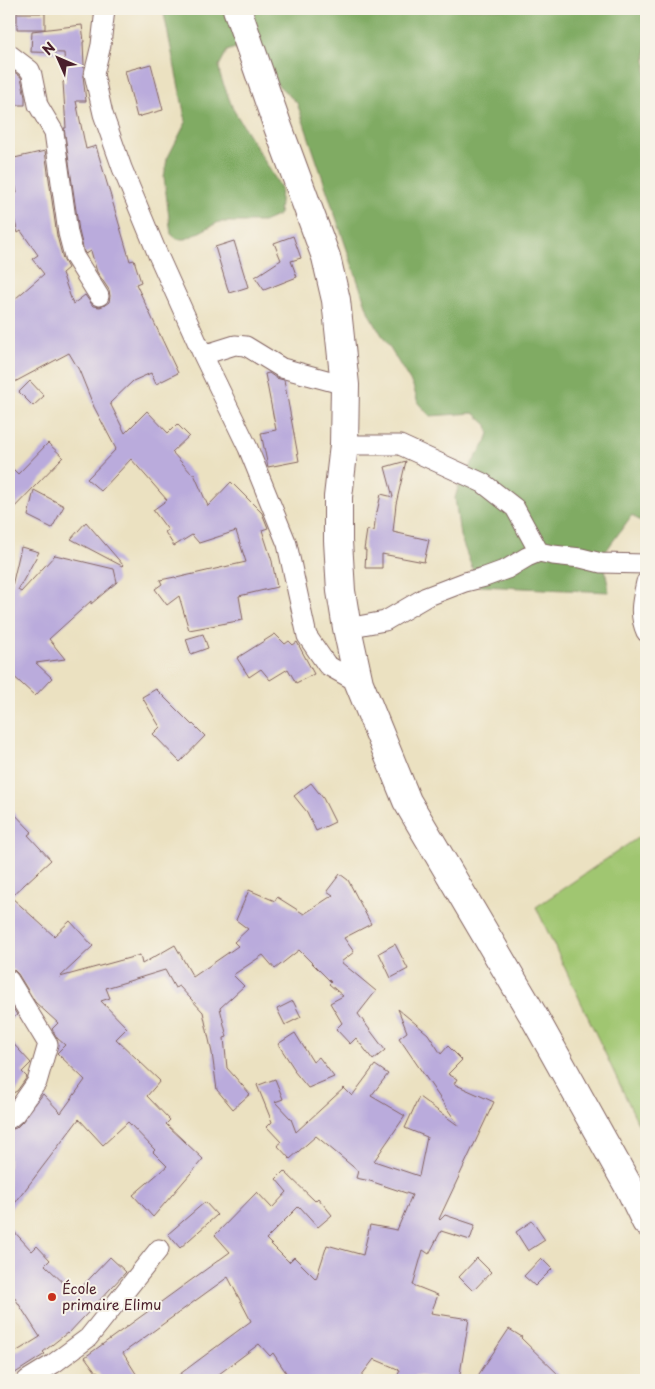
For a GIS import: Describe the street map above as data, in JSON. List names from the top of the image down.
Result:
{
  "places": ["École primaire Elimu"],
  "north": "top left"
}
